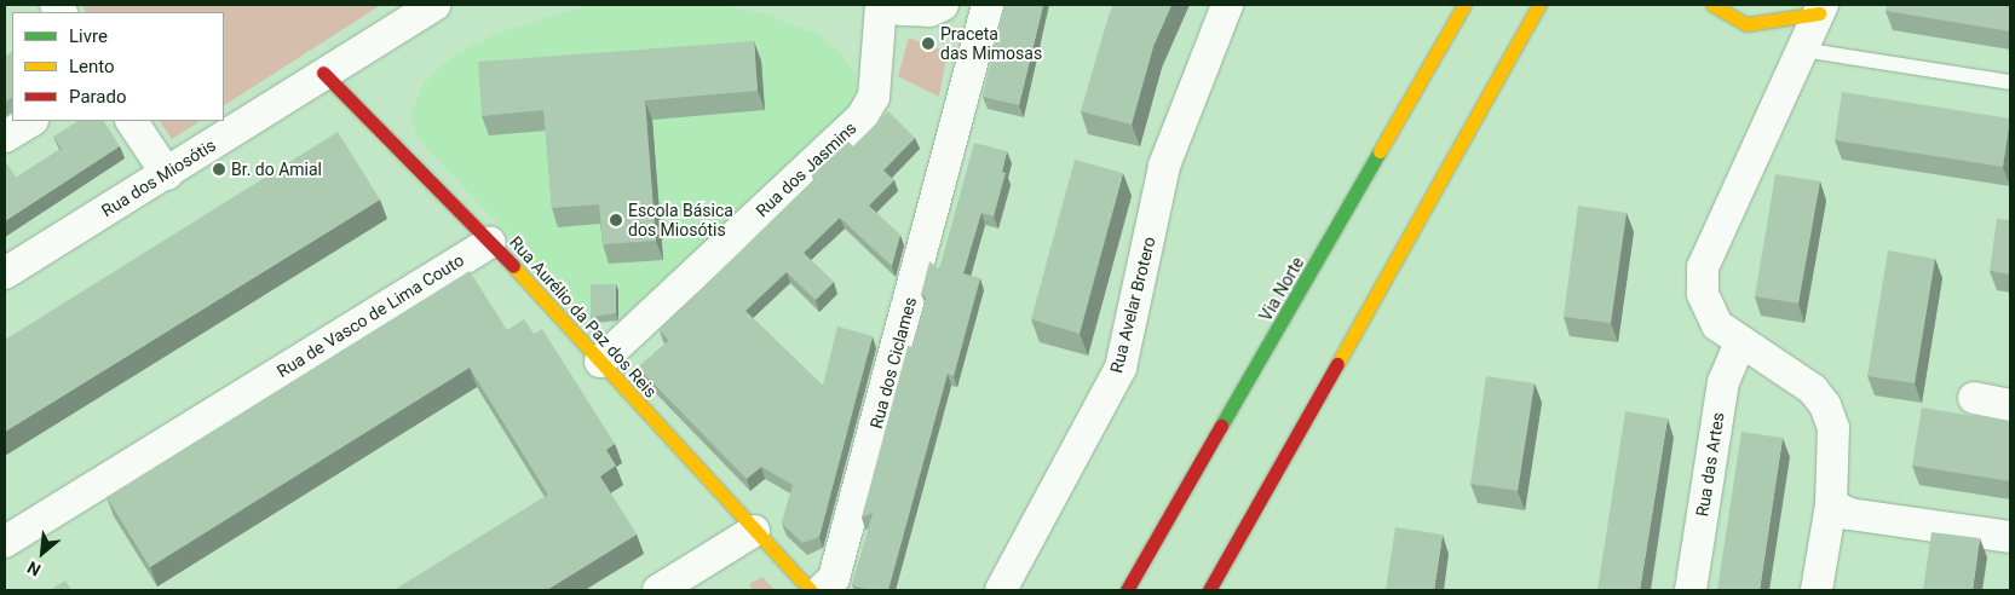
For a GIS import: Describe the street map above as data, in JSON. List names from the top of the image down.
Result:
{
  "streets": {
    "main road": ["Via Norte", "Rua Aurélio da Paz dos Reis"],
    "street": [
      "Rua dos Jasmins",
      "Rua dos Miosótis",
      "Rua Avelar Brotero",
      "Rua de Vasco de Lima Couto",
      "Rua dos Ciclames",
      "Rua das Artes"
    ]
  },
  "crossings": [
    ["Rua dos Jasmins", "Rua Aurélio da Paz dos Reis"],
    ["Rua dos Miosótis", "Rua Aurélio da Paz dos Reis"],
    ["Rua de Vasco de Lima Couto", "Rua Aurélio da Paz dos Reis"]
  ],
  "places": ["Praceta das Mimosas", "Br. do Amial", "Escola Básica dos Miosótis"],
  "legend": ["Livre", "Lento", "Parado"],
  "north": "bottom left"
}
